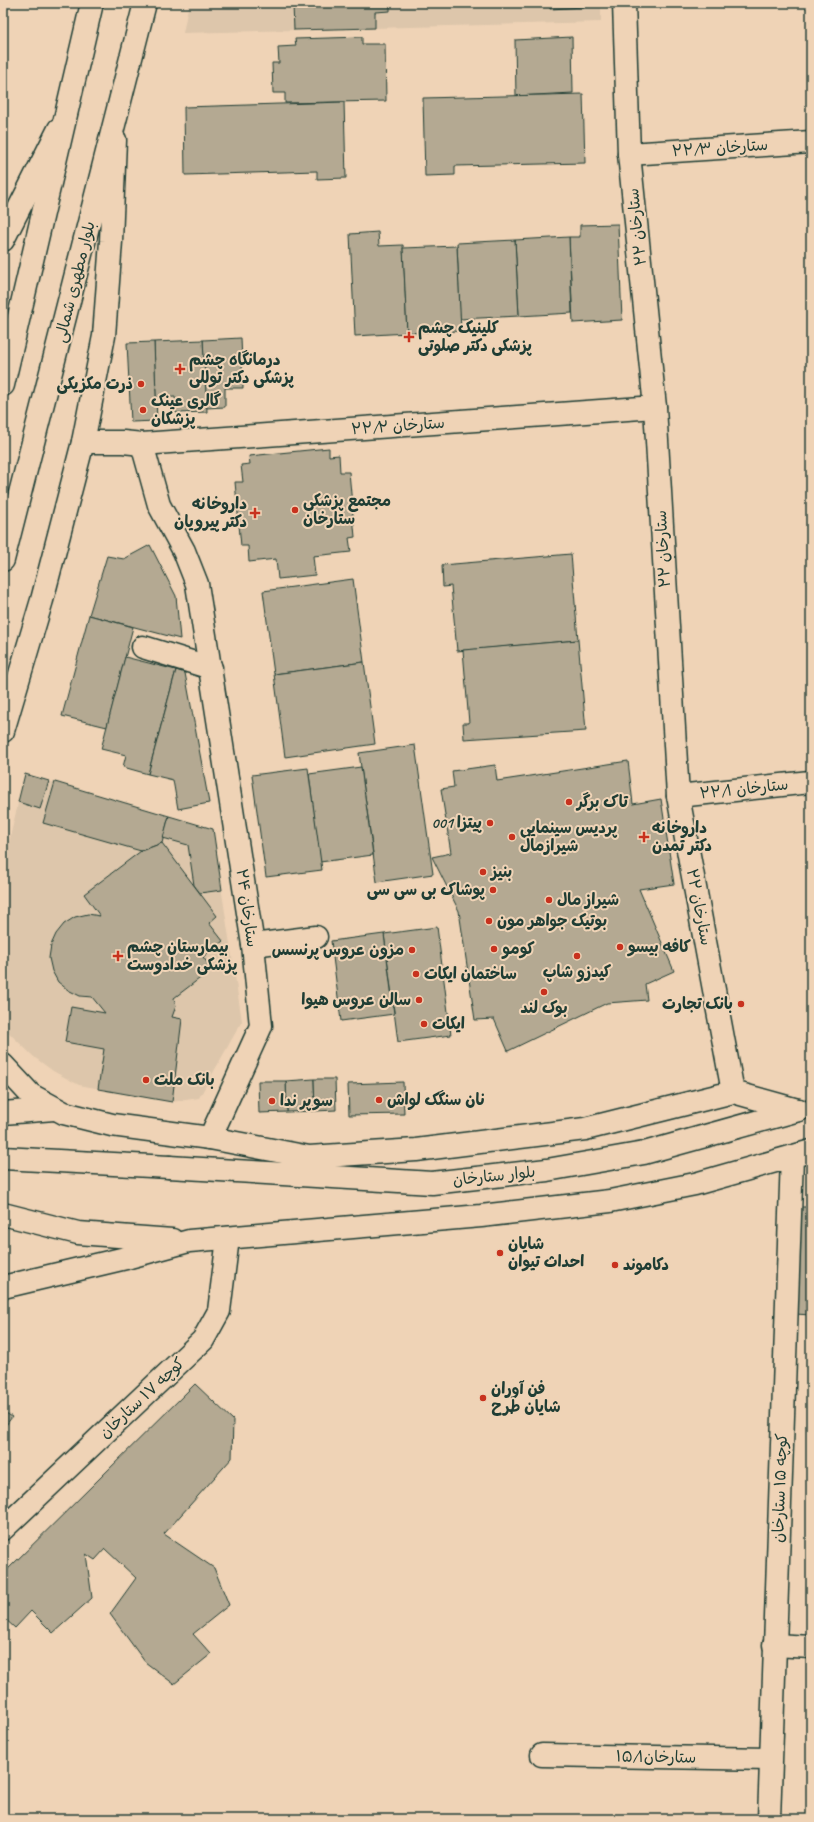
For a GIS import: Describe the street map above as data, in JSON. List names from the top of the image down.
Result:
{
  "streets": {
    "main road": [
      "۲۲/۳ ستارخان",
      "۲۲ ستارخان",
      "بلوار مطهرى شمالى",
      "۲۲/۲ ستارخان",
      "۲۲/۱ ستارخان",
      "۲۴ ستارخان",
      "بلوار ستارخان",
      "کوچه ۱۷ ستارخان",
      "کوچه ۱۵ ستارخان",
      "ستارخان۱۵/۱"
    ]
  },
  "crossings": [
    ["۲۲/۳ ستارخان", "۲۲ ستارخان"],
    ["۲۲ ستارخان", "۲۲/۲ ستارخان"],
    ["۲۲ ستارخان", "۲۲/۱ ستارخان"],
    ["۲۲/۲ ستارخان", "۲۴ ستارخان"],
    ["کوچه ۱۵ ستارخان", "ستارخان۱۵/۱"]
  ],
  "places": {
    "health": [
      "کلینیک چشم پزشکی دکتر صلوتی",
      "درمانگاه چشم پزشكی دكتر توللی",
      "داروخانه دکتر پیرویان",
      "داروخانه دکتر تمدن",
      "بیمارستان چشم پزشکی خدادوست"
    ],
    "other": [
      "ذرت مکزیکی",
      "گالری عینک پزشکان",
      "مجتمع پزشکی ستارخان",
      "تاک برگر",
      "پیتزا 001",
      "پردیس سینمایی شیرازمال",
      "بنیز",
      "پوشاک بی سی سی",
      "شیراز مال",
      "بوتیک جواهر مون",
      "کافه بیسو",
      "کومو",
      "مزون عروس پرنسس",
      "کیدزو شاپ",
      "ساختمان ایکات",
      "بوک لند",
      "سالن عروس هیوا",
      "بانک تجارت",
      "ايكات",
      "بانک ملت",
      "نان سنگک لواش",
      "سوپر ندا",
      "شایان احداث تیوان",
      "دکاموند",
      "فن آوران شایان طرح"
    ]
  }
}
